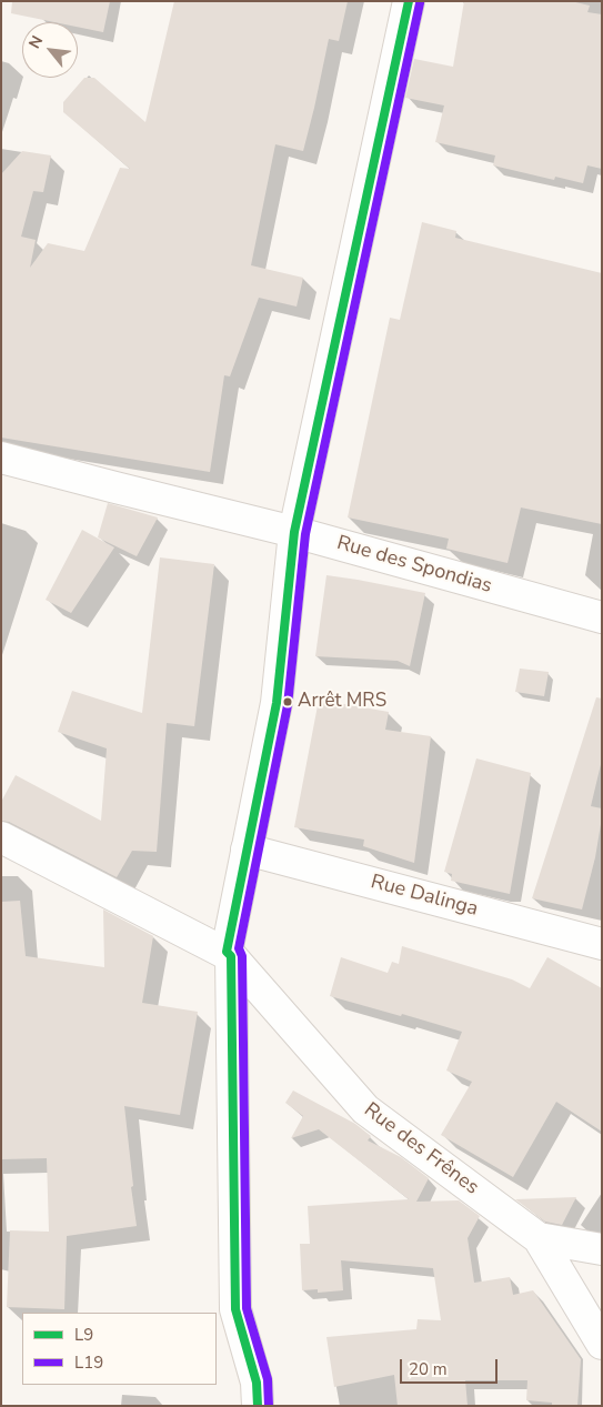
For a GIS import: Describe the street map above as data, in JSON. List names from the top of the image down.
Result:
{
  "streets": {
    "street": ["Rue des Spondias", "Rue Dalinga", "Rue des Frênes"]
  },
  "places": ["Arrêt MRS"],
  "lines": ["transit line L9", "transit line L19"],
  "legend": ["L9", "L19"],
  "scale_bar": "20 m",
  "north": "top left"
}
